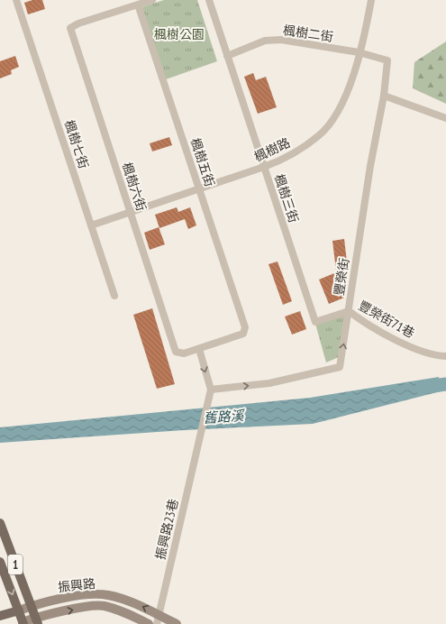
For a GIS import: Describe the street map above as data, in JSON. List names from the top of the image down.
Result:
{
  "streets": {
    "main road": ["1"],
    "street": [
      "楓樹二街",
      "楓樹七街",
      "楓樹路",
      "楓樹五街",
      "楓樹六街",
      "楓樹三街",
      "豐榮街",
      "豐榮街71巷",
      "振興路23巷",
      "振興路"
    ]
  },
  "crossings": [
    ["楓樹二街", "楓樹路"],
    ["楓樹二街", "楓樹三街"],
    ["楓樹二街", "豐榮街"],
    ["楓樹七街", "楓樹路"],
    ["楓樹路", "楓樹五街"],
    ["楓樹路", "楓樹六街"],
    ["楓樹路", "楓樹三街"],
    ["楓樹五街", "楓樹六街"],
    ["楓樹三街", "豐榮街71巷"],
    ["豐榮街", "豐榮街71巷"],
    ["豐榮街", "振興路23巷"],
    ["振興路23巷", "振興路"],
    ["1", "振興路"]
  ],
  "one_way": ["豐榮街"],
  "water": ["舊路溪"],
  "parks": ["楓樹公園"]
}
